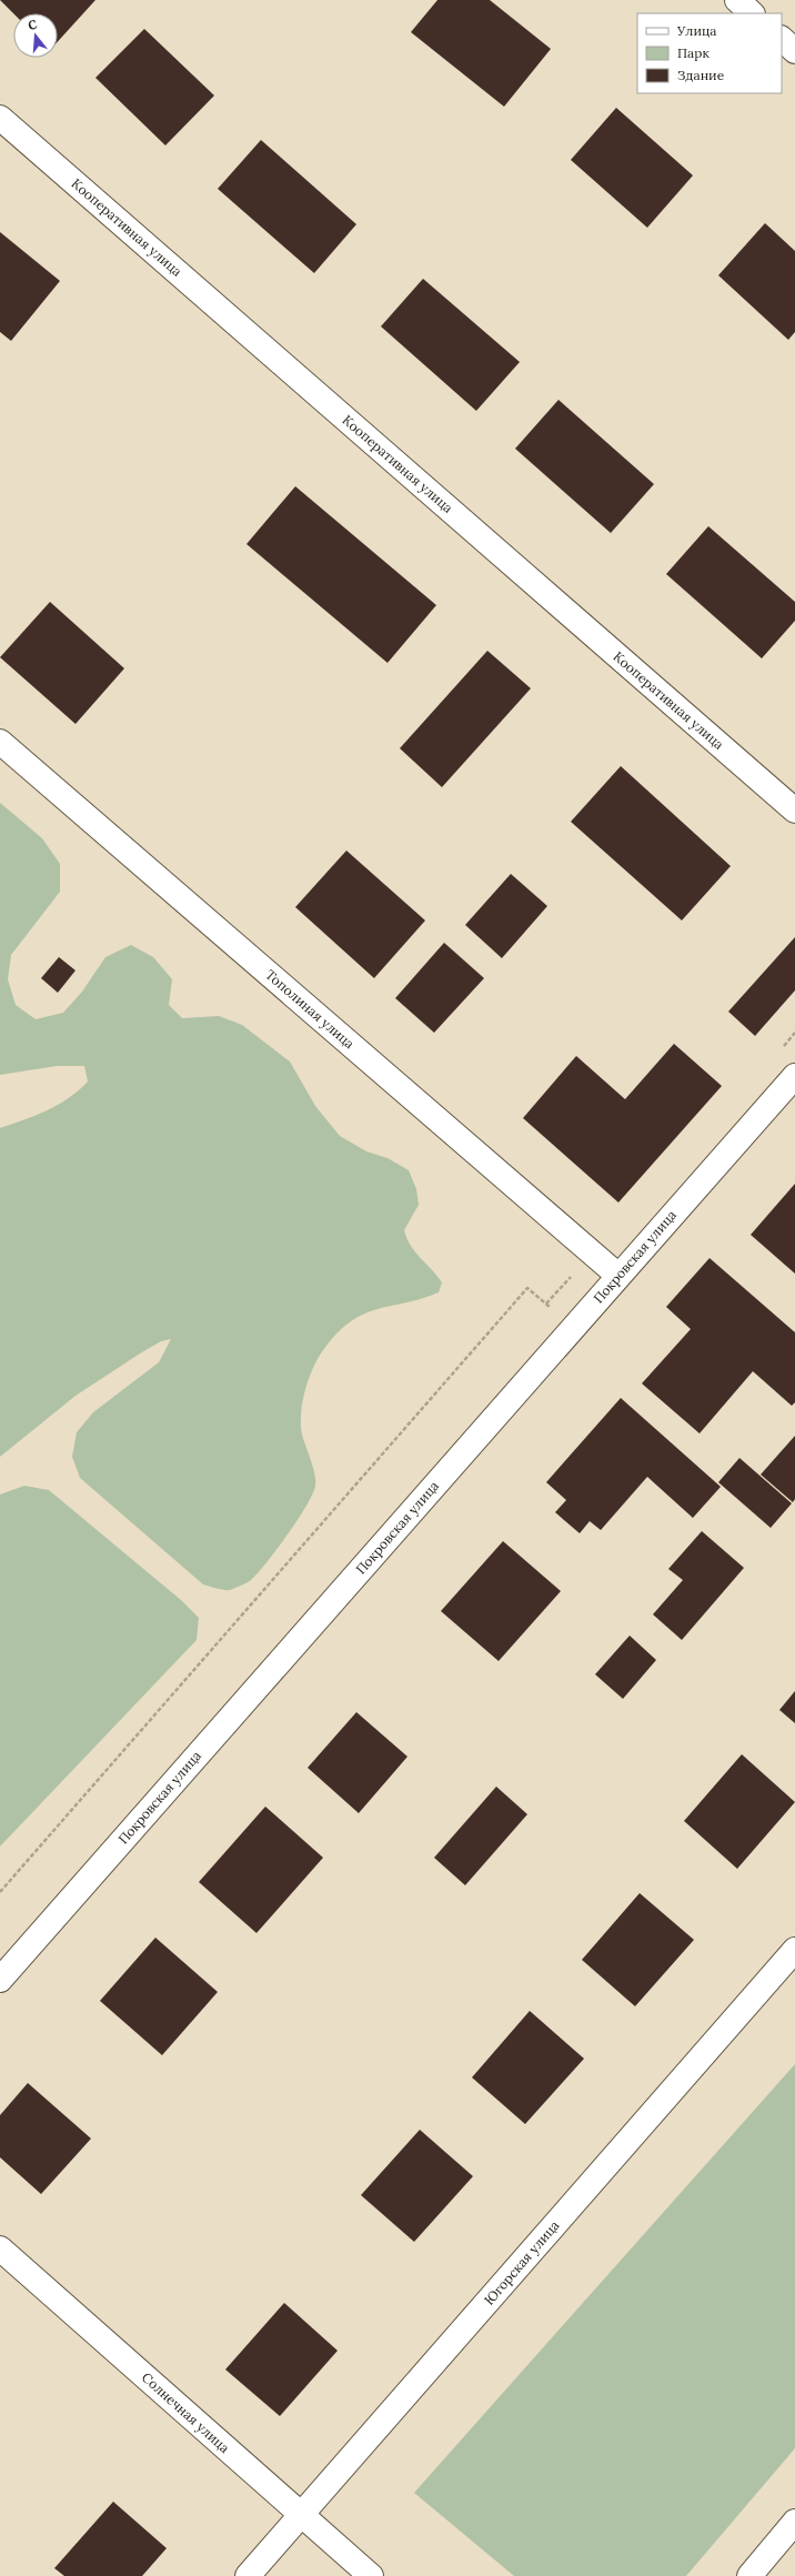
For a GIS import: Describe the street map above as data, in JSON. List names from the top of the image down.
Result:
{
  "streets": {
    "street": [
      "Кооперативная улица",
      "Тополиная улица",
      "Покровская улица",
      "Югорская улица",
      "Солнечная улица"
    ]
  },
  "crossings": [
    ["Тополиная улица", "Покровская улица"],
    ["Югорская улица", "Солнечная улица"]
  ],
  "legend": ["Улица", "Парк", "Здание"],
  "north": "top"
}
